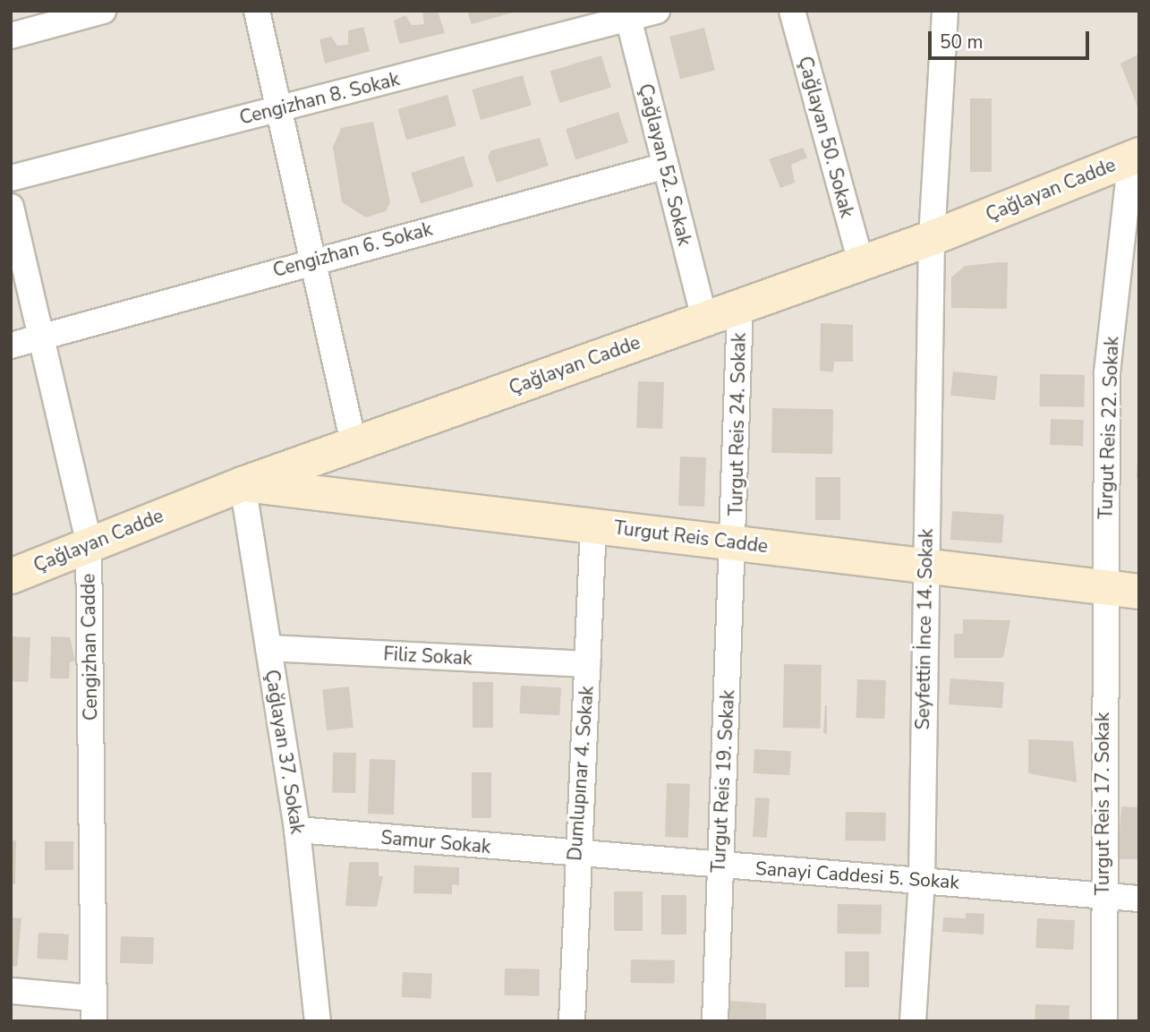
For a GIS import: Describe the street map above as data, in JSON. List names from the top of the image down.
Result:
{
  "streets": {
    "street": [
      "Cengizhan 8. Sokak",
      "Çağlayan 50. Sokak",
      "Çağlayan 52. Sokak",
      "Çağlayan Cadde",
      "Cengizhan 6. Sokak",
      "Turgut Reis 24. Sokak",
      "Turgut Reis 22. Sokak",
      "Turgut Reis Cadde",
      "Seyfettin İnce 14. Sokak",
      "Cengizhan Cadde",
      "Filiz Sokak",
      "Çağlayan 37. Sokak",
      "Dumlupınar 4. Sokak",
      "Turgut Reis 19. Sokak",
      "Turgut Reis 17. Sokak",
      "Samur Sokak",
      "Sanayi Caddesi 5. Sokak"
    ]
  },
  "crossings": [
    ["Cengizhan 8. Sokak", "Çağlayan 52. Sokak"],
    ["Çağlayan 50. Sokak", "Çağlayan Cadde"],
    ["Çağlayan 52. Sokak", "Çağlayan Cadde"],
    ["Çağlayan 52. Sokak", "Cengizhan 6. Sokak"],
    ["Çağlayan Cadde", "Turgut Reis 24. Sokak"],
    ["Çağlayan Cadde", "Turgut Reis 22. Sokak"],
    ["Çağlayan Cadde", "Turgut Reis Cadde"],
    ["Çağlayan Cadde", "Seyfettin İnce 14. Sokak"],
    ["Çağlayan Cadde", "Cengizhan Cadde"],
    ["Çağlayan Cadde", "Çağlayan 37. Sokak"],
    ["Cengizhan 6. Sokak", "Cengizhan Cadde"],
    ["Turgut Reis 24. Sokak", "Turgut Reis Cadde"],
    ["Turgut Reis 24. Sokak", "Turgut Reis 19. Sokak"],
    ["Turgut Reis 22. Sokak", "Turgut Reis Cadde"],
    ["Turgut Reis 22. Sokak", "Turgut Reis 17. Sokak"],
    ["Turgut Reis Cadde", "Seyfettin İnce 14. Sokak"],
    ["Turgut Reis Cadde", "Çağlayan 37. Sokak"],
    ["Turgut Reis Cadde", "Dumlupınar 4. Sokak"],
    ["Turgut Reis Cadde", "Turgut Reis 19. Sokak"],
    ["Turgut Reis Cadde", "Turgut Reis 17. Sokak"],
    ["Seyfettin İnce 14. Sokak", "Sanayi Caddesi 5. Sokak"],
    ["Filiz Sokak", "Çağlayan 37. Sokak"],
    ["Filiz Sokak", "Dumlupınar 4. Sokak"],
    ["Çağlayan 37. Sokak", "Samur Sokak"],
    ["Dumlupınar 4. Sokak", "Samur Sokak"],
    ["Dumlupınar 4. Sokak", "Sanayi Caddesi 5. Sokak"],
    ["Turgut Reis 19. Sokak", "Sanayi Caddesi 5. Sokak"],
    ["Turgut Reis 17. Sokak", "Sanayi Caddesi 5. Sokak"],
    ["Samur Sokak", "Sanayi Caddesi 5. Sokak"]
  ],
  "scale_bar": "50 m"
}
